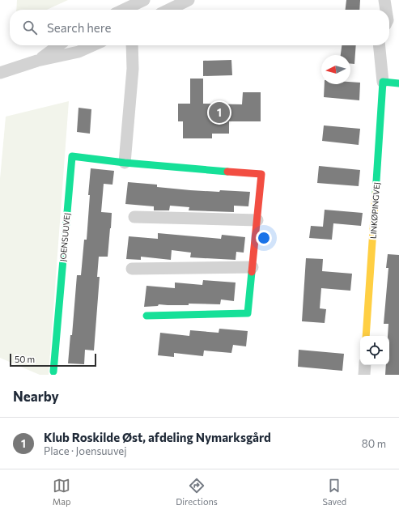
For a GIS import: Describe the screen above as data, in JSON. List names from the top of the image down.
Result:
{
  "streets": {
    "street": ["LINKØPINGVEJ", "JOENSUUVEJ"]
  },
  "scale_bar": "50 m",
  "north": "left",
  "page": {
    "search": "Search here",
    "pins": "1",
    "scale": "50 m",
    "heading": "Nearby",
    "list": [
      {
        "mark": "1",
        "name": "Klub Roskilde Øst, afdeling Nymarksgård",
        "note": "Place · Joensuuvej",
        "value": "80 m"
      }
    ],
    "nav": ["Map", "Directions", "Saved"]
  }
}
